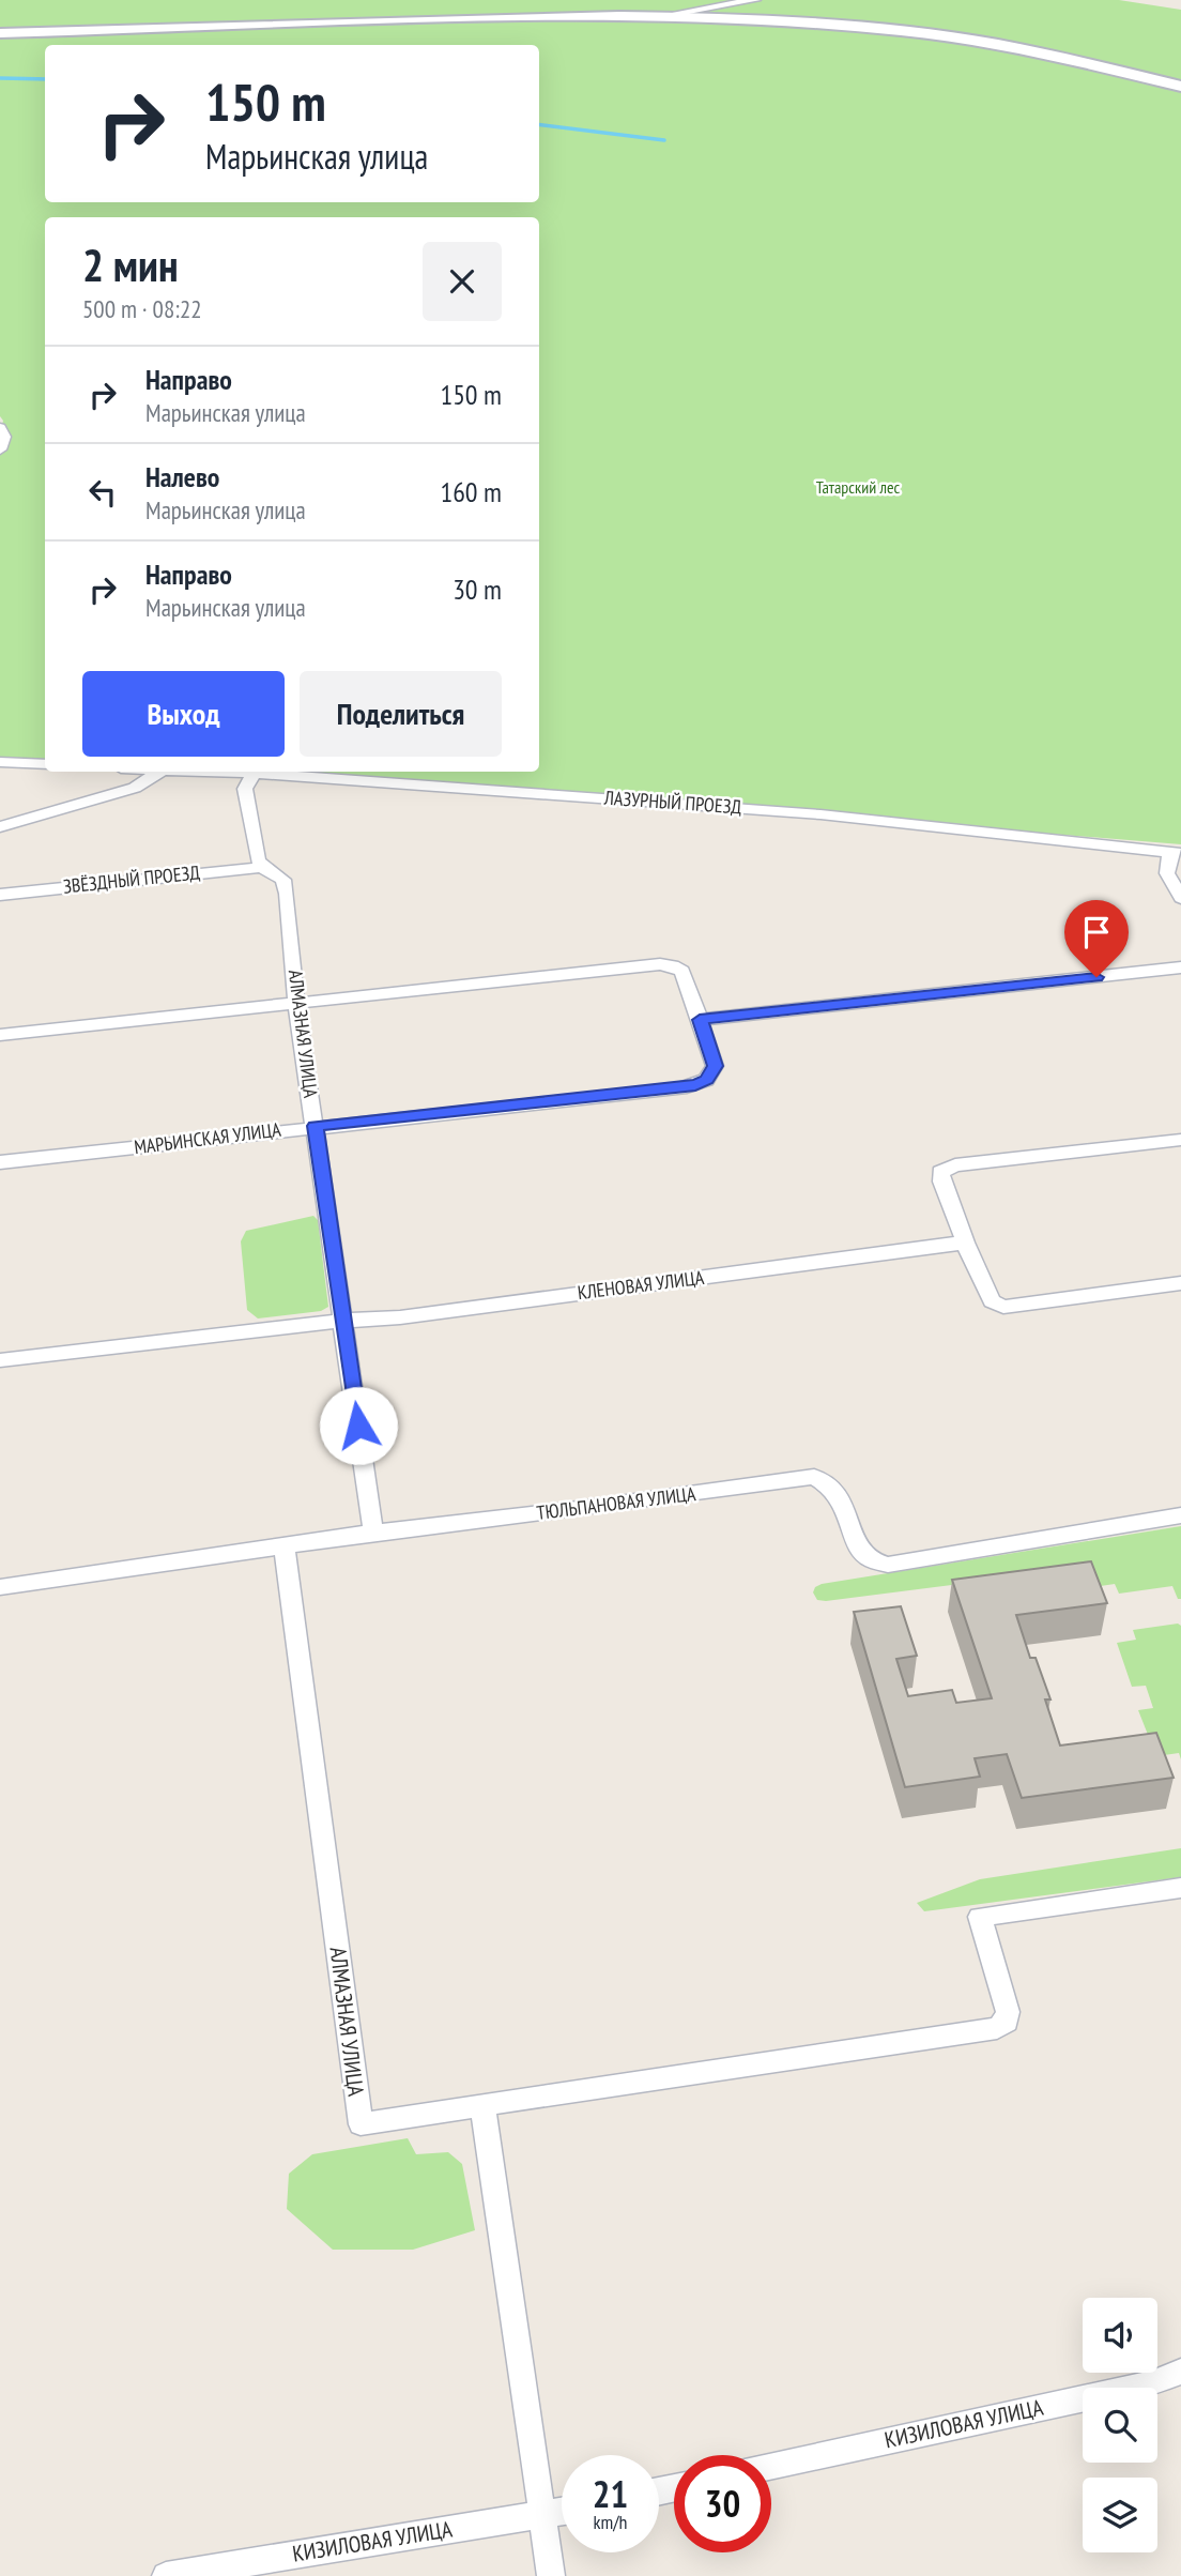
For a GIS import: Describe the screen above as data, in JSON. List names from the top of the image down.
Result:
{
  "streets": {
    "street": [
      "ЛАЗУРНЫЙ ПРОЕЗД",
      "ЗВЁЗДНЫЙ ПРОЕЗД",
      "АЛМАЗНАЯ УЛИЦА",
      "МАРЬИНСКАЯ УЛИЦА",
      "КЛЕНОВАЯ УЛИЦА",
      "ТЮЛЬПАНОВАЯ УЛИЦА",
      "КИЗИЛОВАЯ УЛИЦА"
    ]
  },
  "crossings": [
    ["ЛАЗУРНЫЙ ПРОЕЗД", "АЛМАЗНАЯ УЛИЦА"],
    ["ЗВЁЗДНЫЙ ПРОЕЗД", "АЛМАЗНАЯ УЛИЦА"],
    ["АЛМАЗНАЯ УЛИЦА", "МАРЬИНСКАЯ УЛИЦА"],
    ["АЛМАЗНАЯ УЛИЦА", "КЛЕНОВАЯ УЛИЦА"],
    ["АЛМАЗНАЯ УЛИЦА", "ТЮЛЬПАНОВАЯ УЛИЦА"]
  ],
  "parks": ["Татарский лес"],
  "page": {
    "turn": ["150 m", "Марьинская улица"],
    "heading": ["2 мин", "500 m · 08:22"],
    "list": [
      {
        "name": "Направо",
        "note": "Марьинская улица",
        "value": "150 m"
      },
      {
        "name": "Налево",
        "note": "Марьинская улица",
        "value": "160 m"
      },
      {
        "name": "Направо",
        "note": "Марьинская улица",
        "value": "30 m"
      }
    ],
    "buttons": ["Выход", "Поделиться"],
    "speed": "21 km/h",
    "limit": "30"
  }
}
